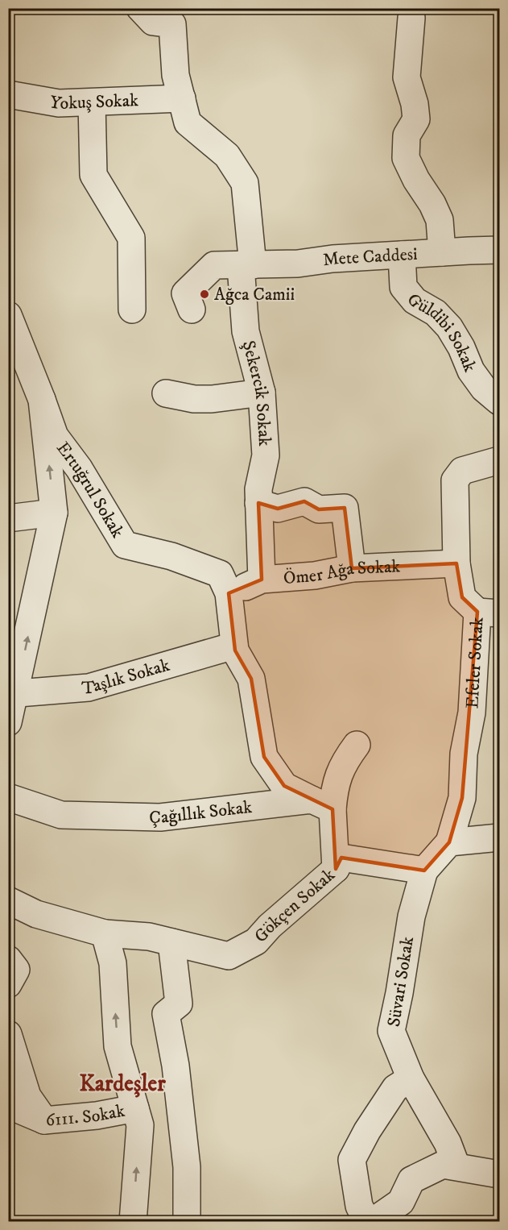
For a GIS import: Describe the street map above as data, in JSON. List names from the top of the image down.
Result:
{
  "streets": {
    "street": [
      "Yokuş Sokak",
      "Mete Caddesi",
      "Güldibi Sokak",
      "Şekercik Sokak",
      "Ertuğrul Sokak",
      "Ömer Ağa Sokak",
      "Efeler Sokak",
      "Taşlık Sokak",
      "Çağıllık Sokak",
      "Gökçen Sokak",
      "Süvari Sokak",
      "6111. Sokak"
    ]
  },
  "crossings": [
    ["Yokuş Sokak", "Şekercik Sokak"],
    ["Mete Caddesi", "Güldibi Sokak"],
    ["Mete Caddesi", "Şekercik Sokak"],
    ["Şekercik Sokak", "Ömer Ağa Sokak"],
    ["Ertuğrul Sokak", "Ömer Ağa Sokak"],
    ["Ertuğrul Sokak", "Taşlık Sokak"],
    ["Ertuğrul Sokak", "Çağıllık Sokak"],
    ["Ömer Ağa Sokak", "Efeler Sokak"],
    ["Gökçen Sokak", "Süvari Sokak"]
  ],
  "districts": ["Kardeşler"],
  "places": ["Ağca Camii"]
}
